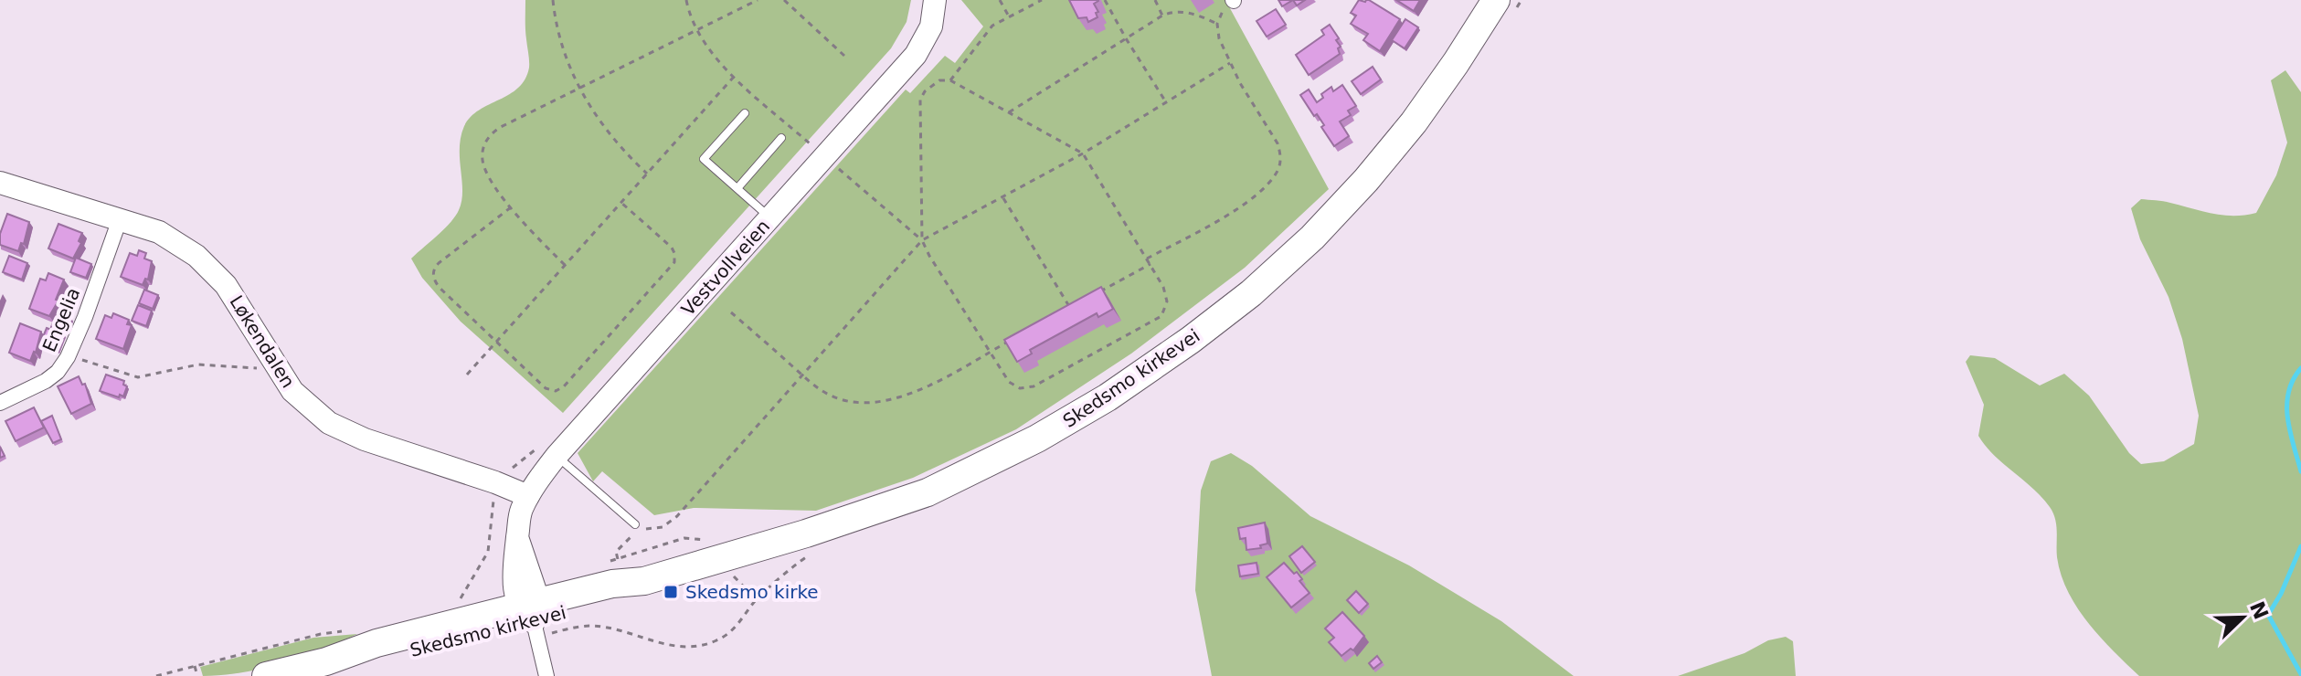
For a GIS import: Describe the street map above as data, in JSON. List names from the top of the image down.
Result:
{
  "streets": {
    "highway": ["Skedsmo kirkevei"],
    "street": ["Vestvollveien", "Engelia", "Løkendalen"]
  },
  "crossings": [
    ["Vestvollveien", "Løkendalen"],
    ["Vestvollveien", "Skedsmo kirkevei"],
    ["Engelia", "Løkendalen"]
  ],
  "places": {
    "transit": ["Skedsmo kirke"]
  },
  "north": "top right"
}
